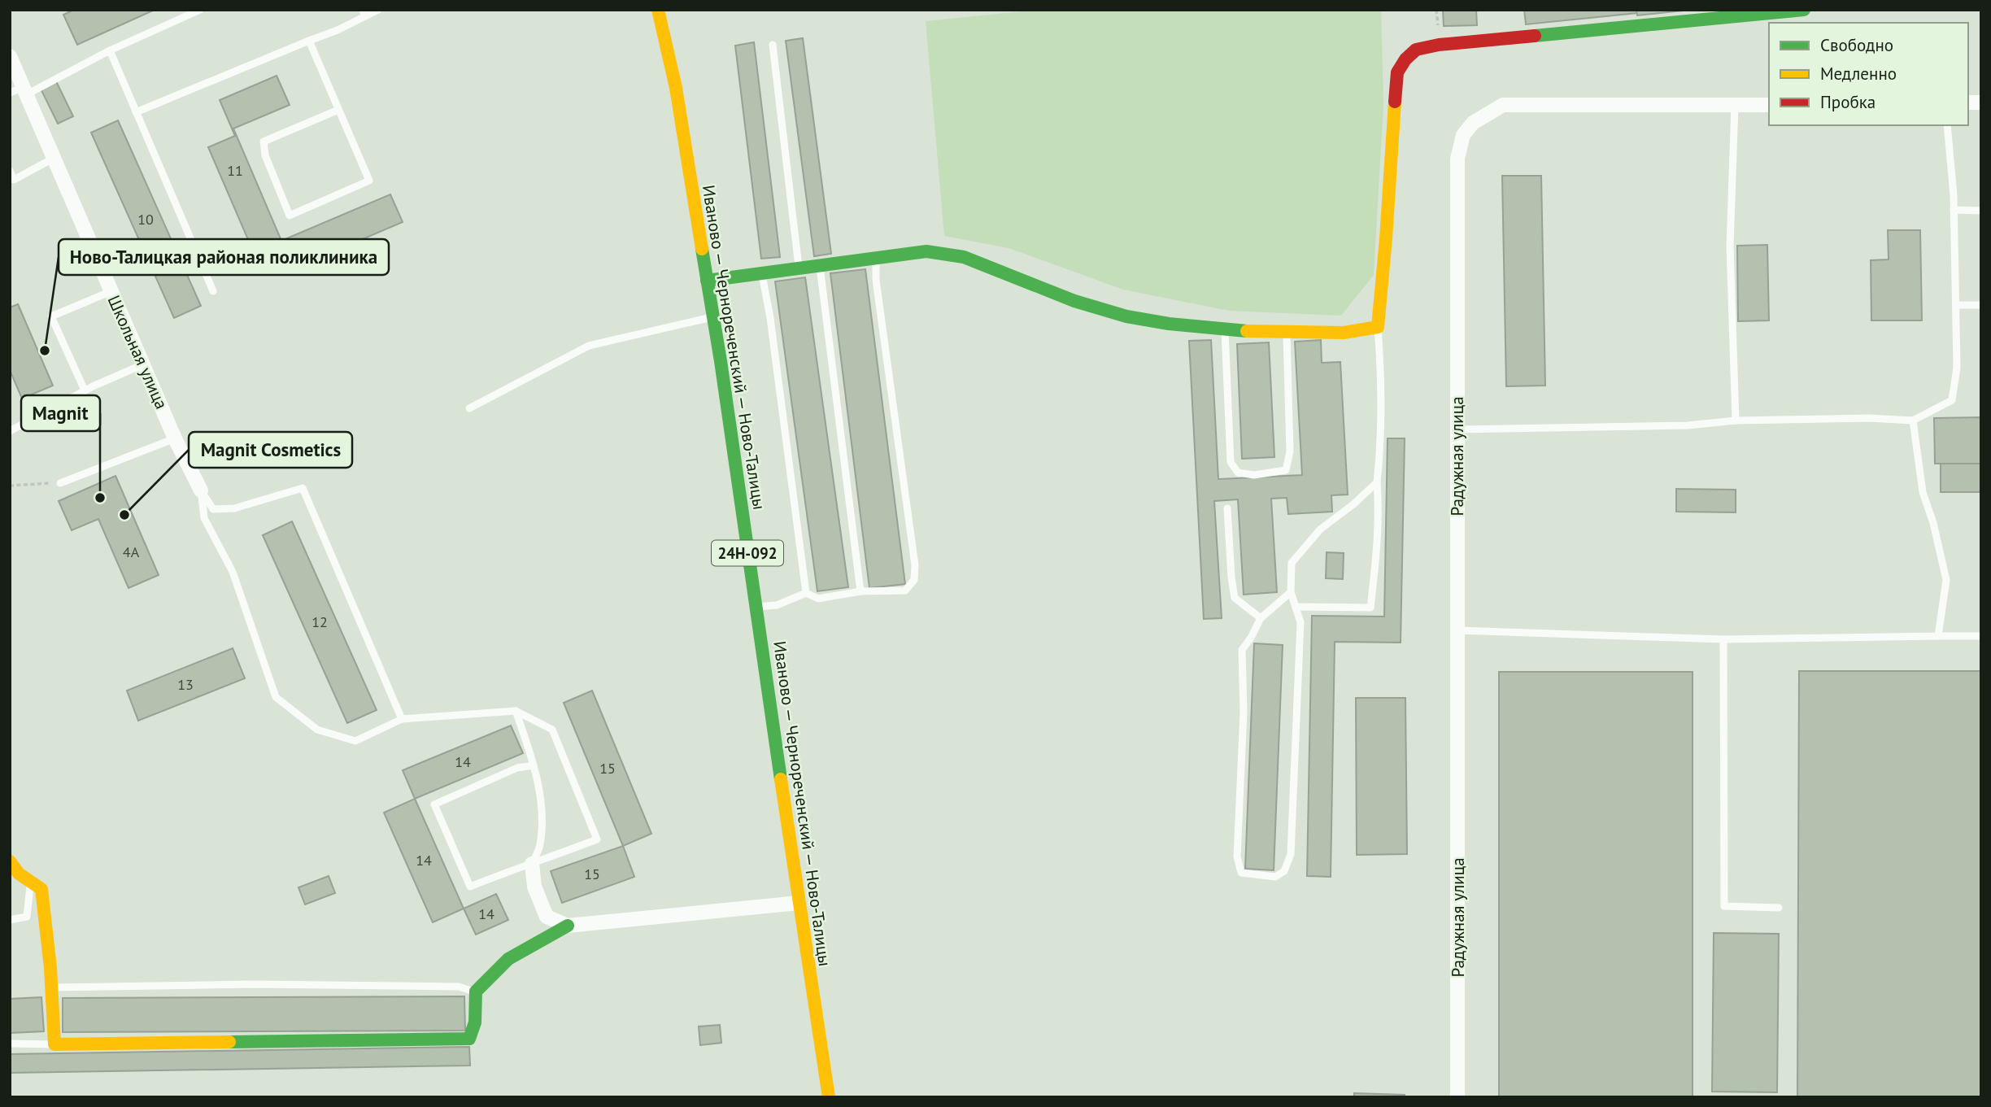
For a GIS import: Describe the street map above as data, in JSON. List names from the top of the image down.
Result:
{
  "streets": {
    "street": [
      "Иваново — Чернореченский — Ново-Талицы",
      "Школьная улица",
      "Радужная улица",
      "24Н-092"
    ]
  },
  "places": ["Ново-Талицкая районая поликлиника", "Magnit", "Magnit Cosmetics"],
  "house_numbers": [
    "11",
    "10",
    "4А",
    "12",
    "13",
    "14",
    "15",
    "14",
    "15",
    "14"
  ],
  "legend": ["Свободно", "Медленно", "Пробка"]
}
